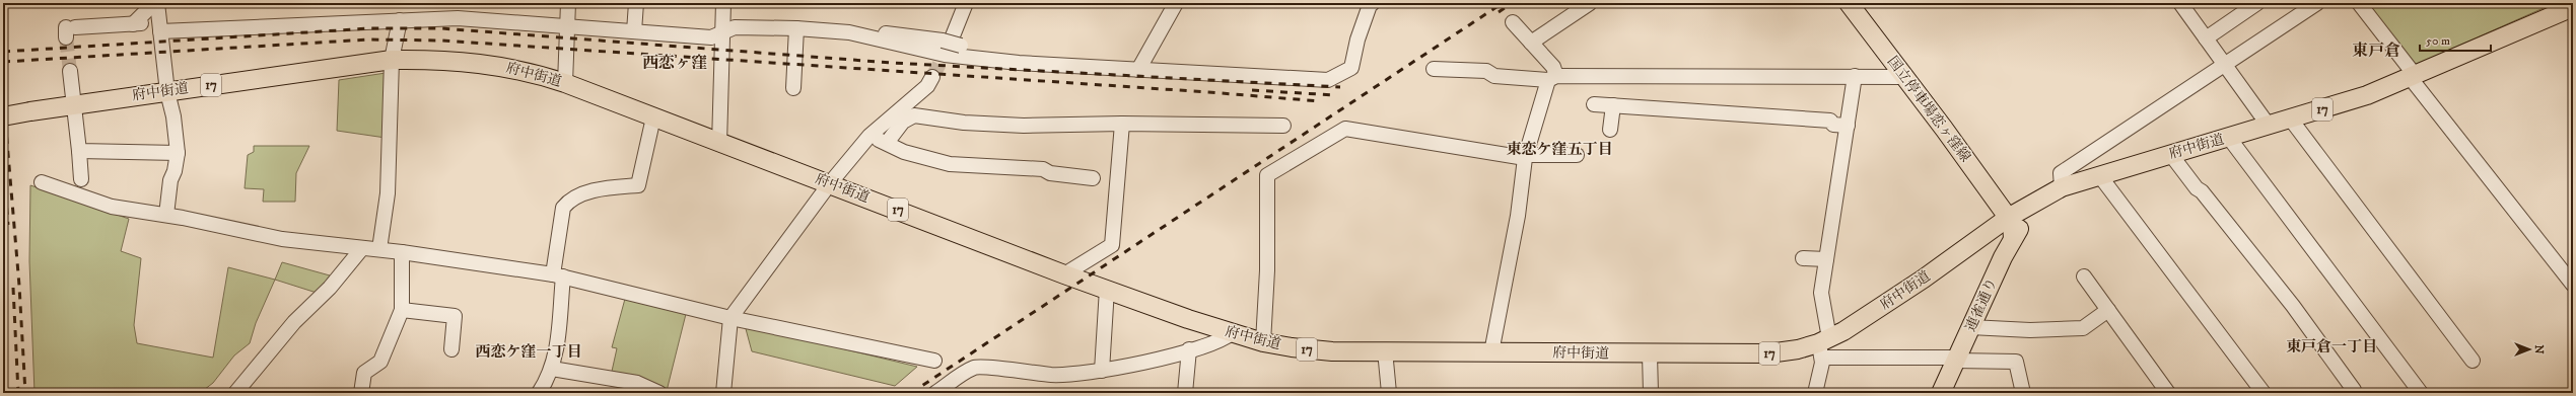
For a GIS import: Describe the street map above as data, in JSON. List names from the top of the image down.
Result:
{
  "streets": {
    "main road": [
      "府中街道",
      "17",
      "国立停車場恋ヶ窪線",
      "連雀通り"
    ]
  },
  "crossings": [
    ["府中街道", "国立停車場恋ヶ窪線"],
    ["府中街道", "連雀通り"]
  ],
  "districts": [
    "東戸倉",
    "西恋ヶ窪",
    "東恋ケ窪五丁目",
    "東戸倉一丁目",
    "西恋ケ窪一丁目"
  ],
  "scale_bar": "50 m",
  "north": "right"
}
